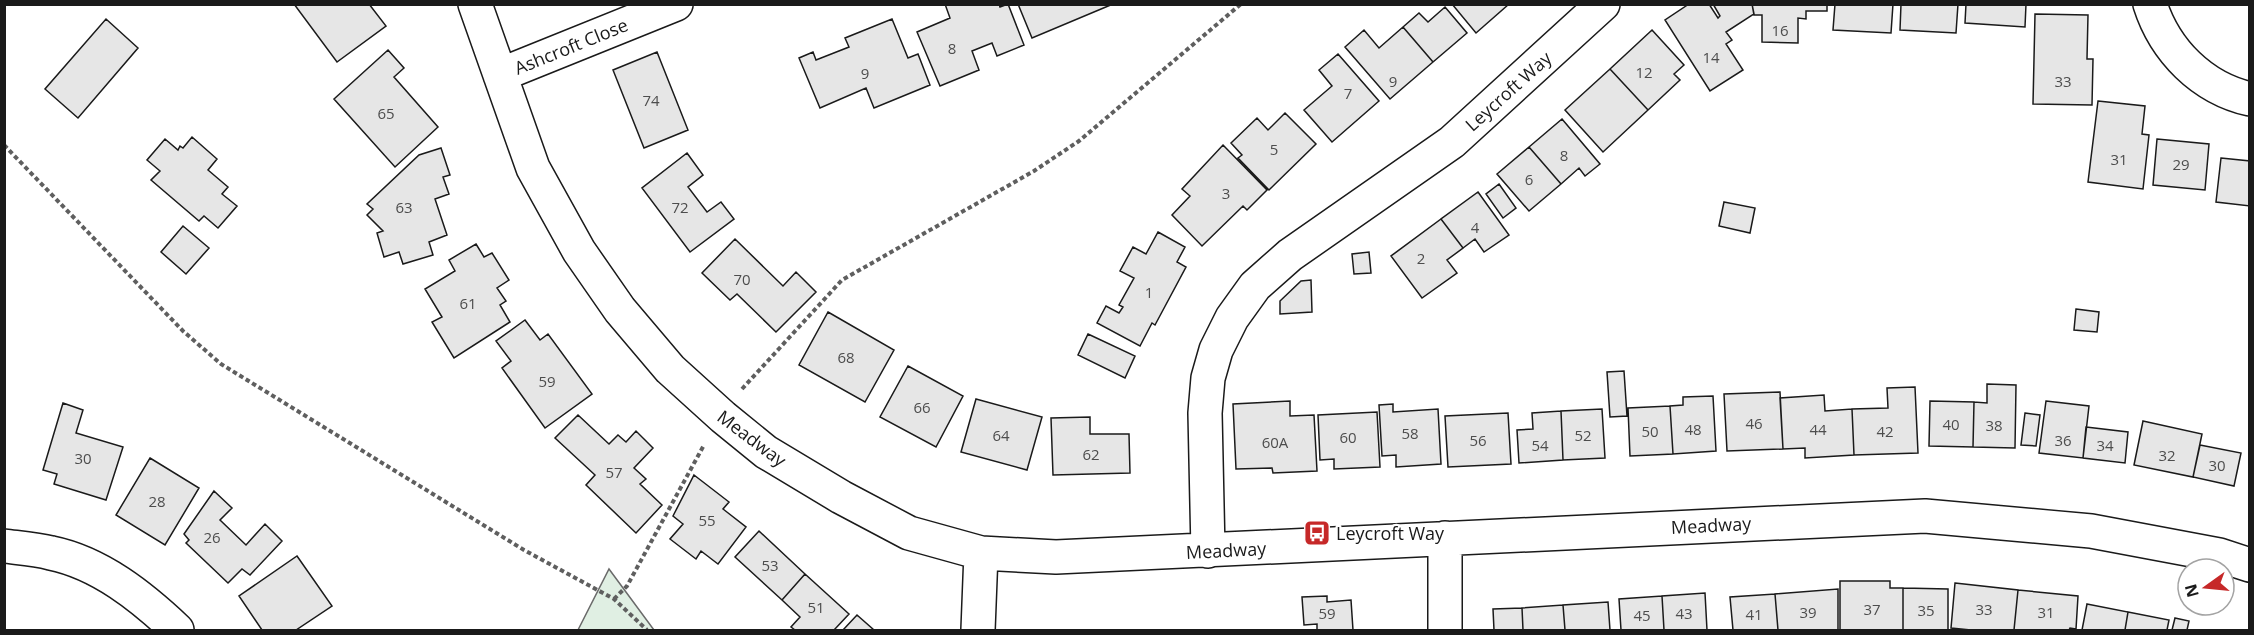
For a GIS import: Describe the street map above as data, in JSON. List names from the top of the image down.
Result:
{
  "streets": {
    "street": ["Ashcroft Close", "Leycroft Way", "Meadway"]
  },
  "crossings": [
    ["Ashcroft Close", "Meadway"],
    ["Leycroft Way", "Meadway"]
  ],
  "places": {
    "bus stop": ["Leycroft Way"]
  },
  "house_numbers": [
    "16",
    "8",
    "14",
    "12",
    "9",
    "9",
    "33",
    "7",
    "74",
    "65",
    "5",
    "8",
    "31",
    "29",
    "6",
    "3",
    "63",
    "72",
    "4",
    "2",
    "70",
    "1",
    "61",
    "68",
    "59",
    "66",
    "46",
    "40",
    "38",
    "48",
    "44",
    "50",
    "42",
    "58",
    "64",
    "52",
    "60",
    "56",
    "36",
    "60A",
    "54",
    "34",
    "62",
    "32",
    "30",
    "30",
    "57",
    "28",
    "55",
    "26",
    "53",
    "51",
    "37",
    "33",
    "35",
    "39",
    "31",
    "59",
    "43",
    "41",
    "45"
  ],
  "north": "left"
}
